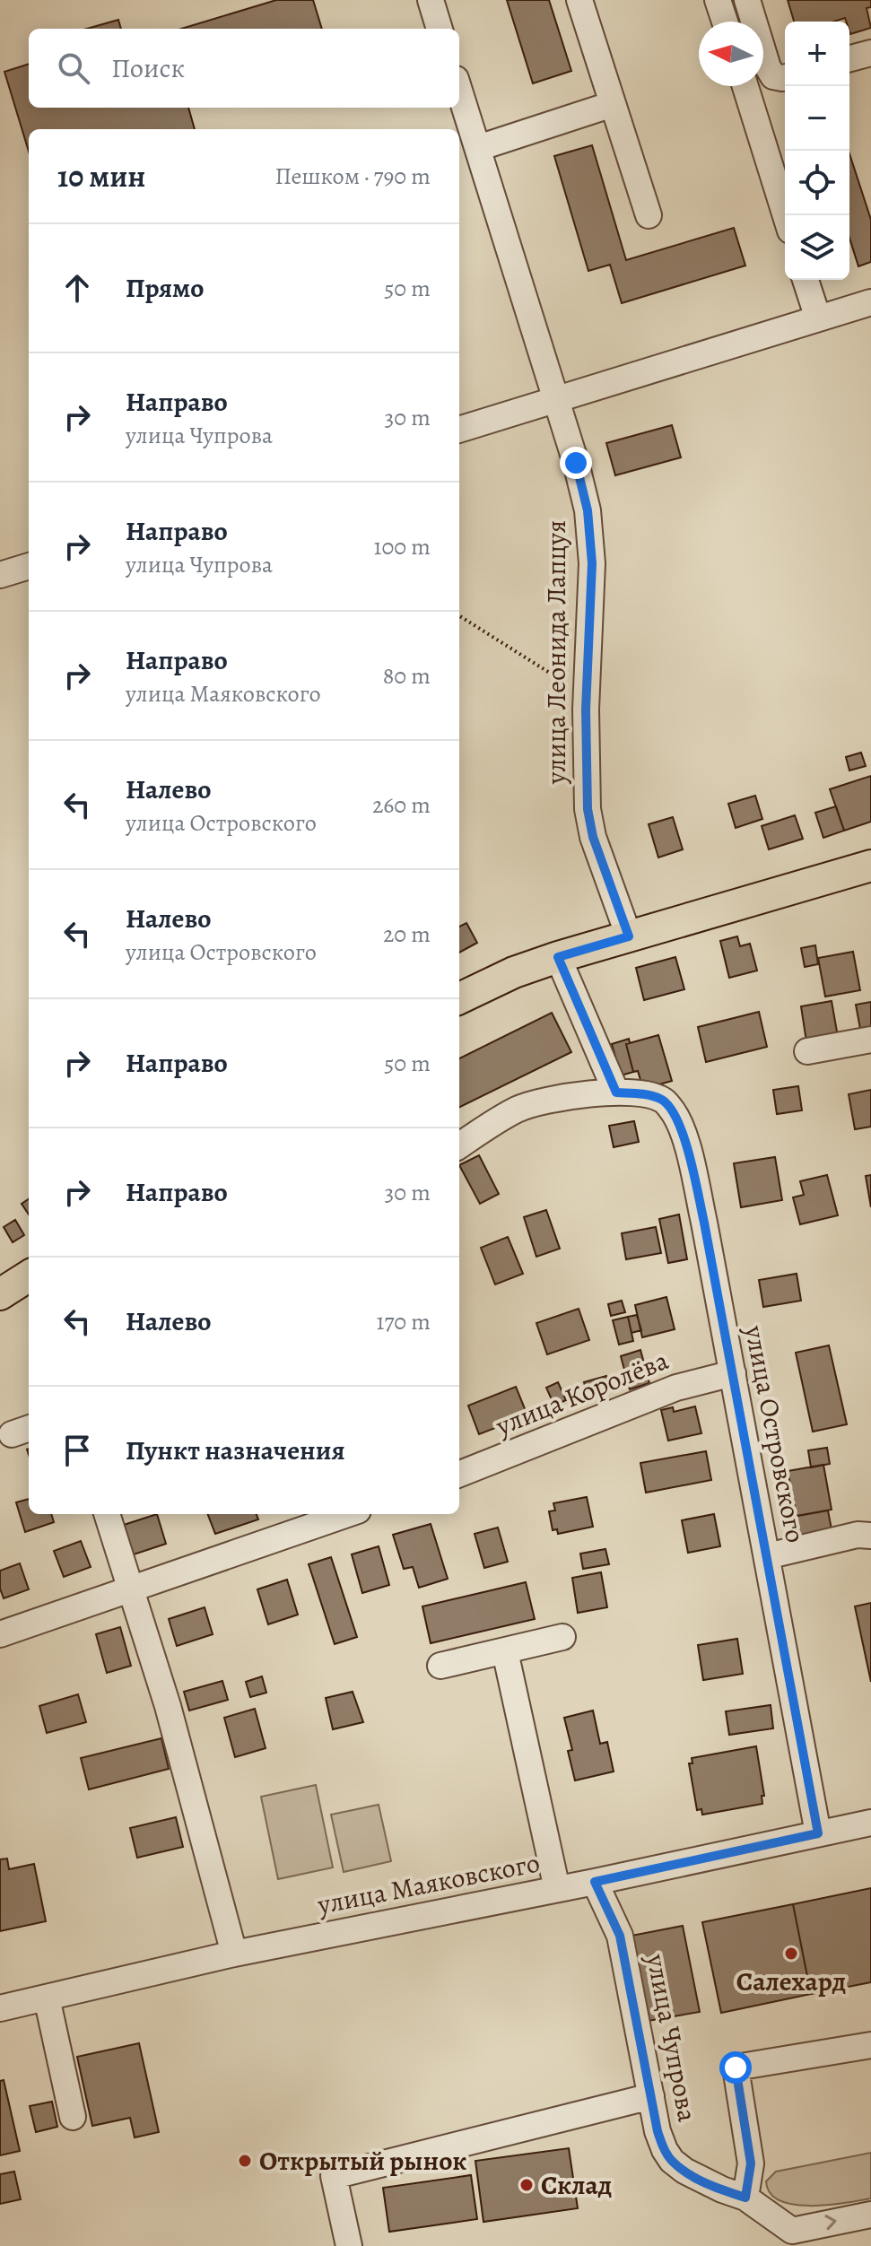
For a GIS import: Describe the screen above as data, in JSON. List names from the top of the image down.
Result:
{
  "streets": {
    "street": [
      "улица Леонида Лапцуя",
      "улица Королёва",
      "улица Островского",
      "улица Маяковского",
      "улица Чупрова"
    ]
  },
  "crossings": [
    ["улица Королёва", "улица Островского"],
    ["улица Островского", "улица Маяковского"],
    ["улица Маяковского", "улица Чупрова"]
  ],
  "places": ["Салехард", "Открытый рынок", "Склад"],
  "north": "left",
  "page": {
    "map_buttons": ["+", "−"],
    "search": "Поиск",
    "heading": ["10 мин", "Пешком · 790 m"],
    "list": [
      ["Прямо", "50 m"],
      ["Направо", "улица Чупрова", "30 m"],
      ["Направо", "улица Чупрова", "100 m"],
      ["Направо", "улица Маяковского", "80 m"],
      ["Налево", "улица Островского", "260 m"],
      ["Налево", "улица Островского", "20 m"],
      ["Направо", "50 m"],
      ["Направо", "30 m"],
      ["Налево", "170 m"],
      "Пункт назначения"
    ]
  }
}
